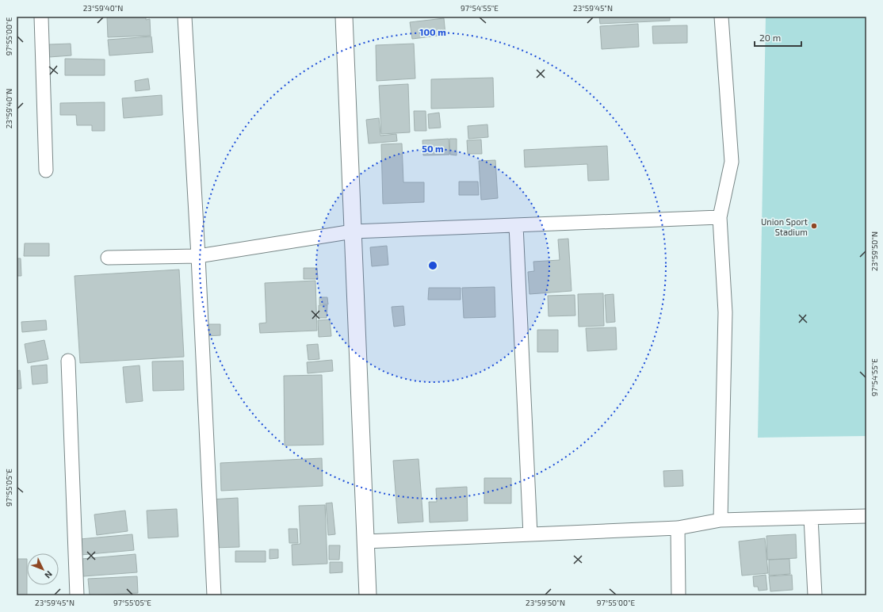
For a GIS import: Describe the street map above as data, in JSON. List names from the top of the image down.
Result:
{
  "places": ["Union Sport Stadium"],
  "scale_bar": "20 m",
  "north": "bottom right",
  "coordinates": [
    "23°59'40\"N",
    "97°54'55\"E",
    "23°59'45\"N",
    "97°55'00\"E",
    "23°59'50\"N",
    "97°55'05\"E"
  ],
  "rings": ["100 m", "50 m"]
}
